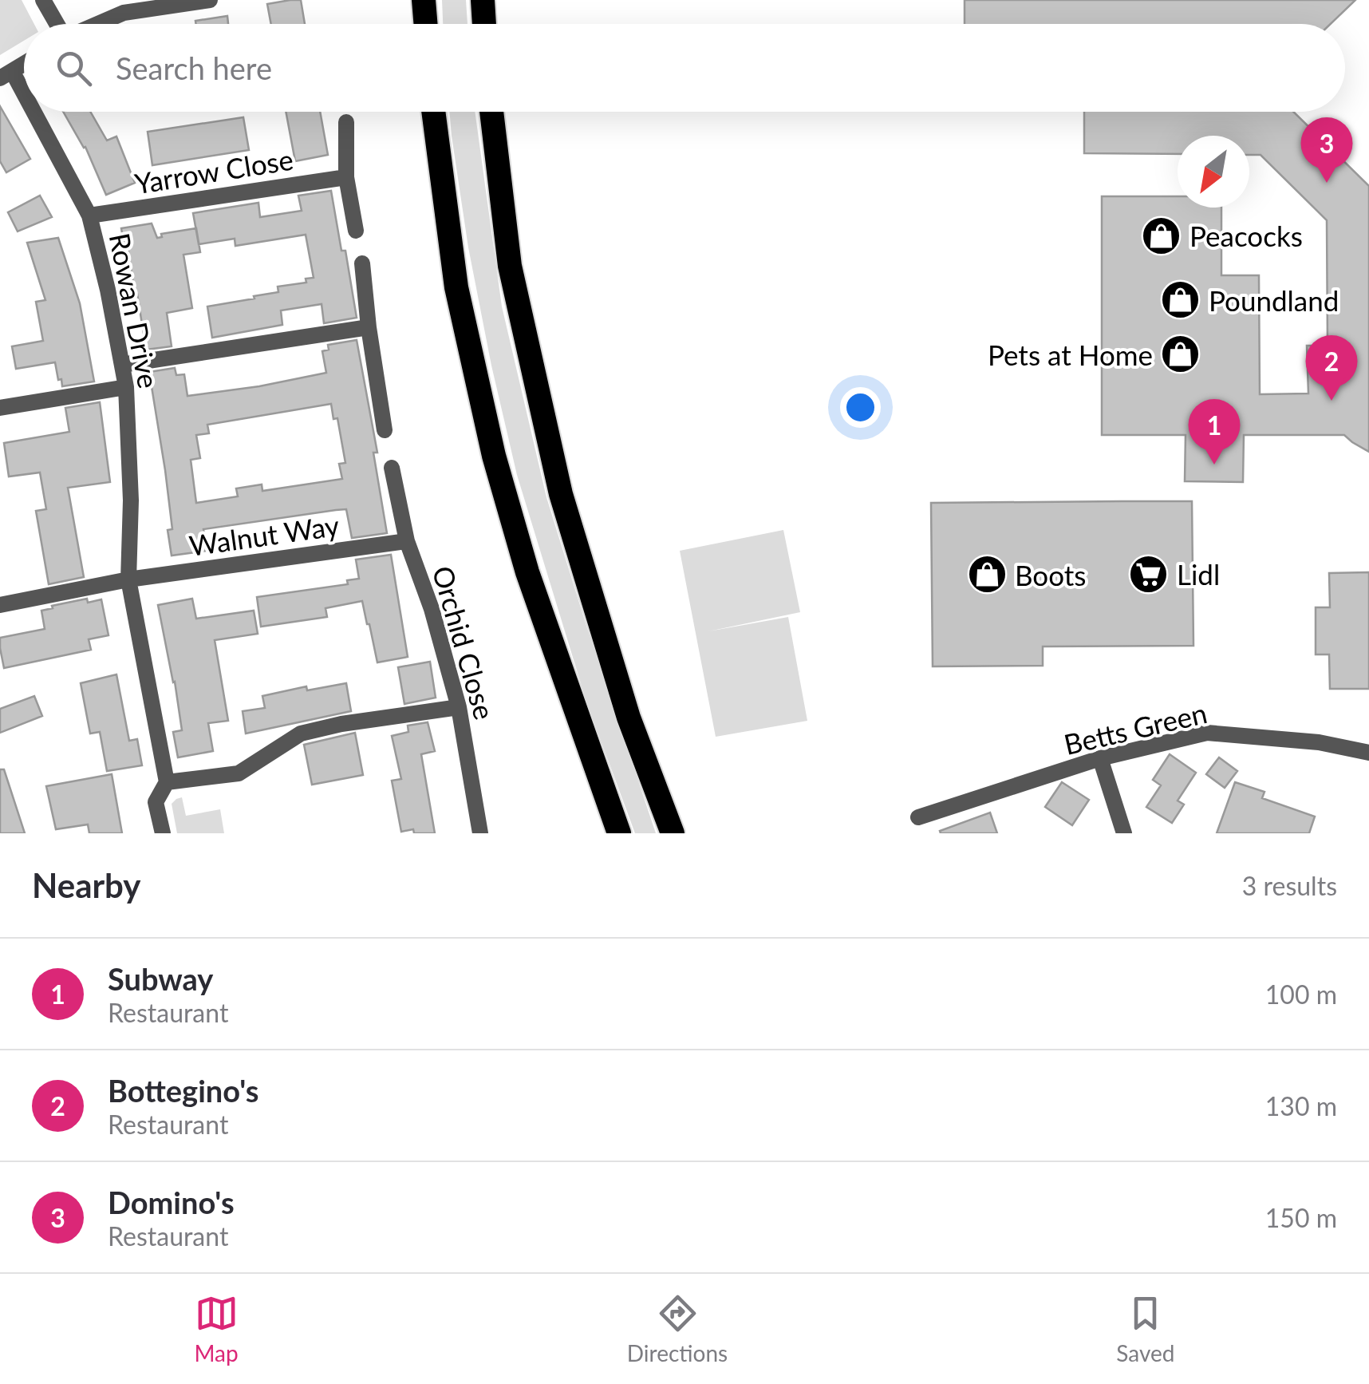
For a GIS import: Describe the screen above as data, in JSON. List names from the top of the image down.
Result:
{
  "streets": {
    "street": [
      "Yarrow Close",
      "Rowan Drive",
      "Walnut Way",
      "Orchid Close",
      "Betts Green"
    ]
  },
  "crossings": [
    ["Yarrow Close", "Rowan Drive"],
    ["Rowan Drive", "Walnut Way"],
    ["Walnut Way", "Orchid Close"]
  ],
  "places": {
    "shop": [
      "Peacocks",
      "Poundland",
      "Pets at Home",
      "Boots"
    ],
    "supermarket": ["Lidl"]
  },
  "north": "bottom left",
  "page": {
    "search": "Search here",
    "pins": ["3", "2", "1"],
    "heading": ["Nearby", "3 results"],
    "list": [
      {
        "mark": "1",
        "name": "Subway",
        "note": "Restaurant",
        "value": "100 m"
      },
      {
        "mark": "2",
        "name": "Bottegino's",
        "note": "Restaurant",
        "value": "130 m"
      },
      {
        "mark": "3",
        "name": "Domino's",
        "note": "Restaurant",
        "value": "150 m"
      }
    ],
    "nav": ["Map", "Directions", "Saved"]
  }
}
